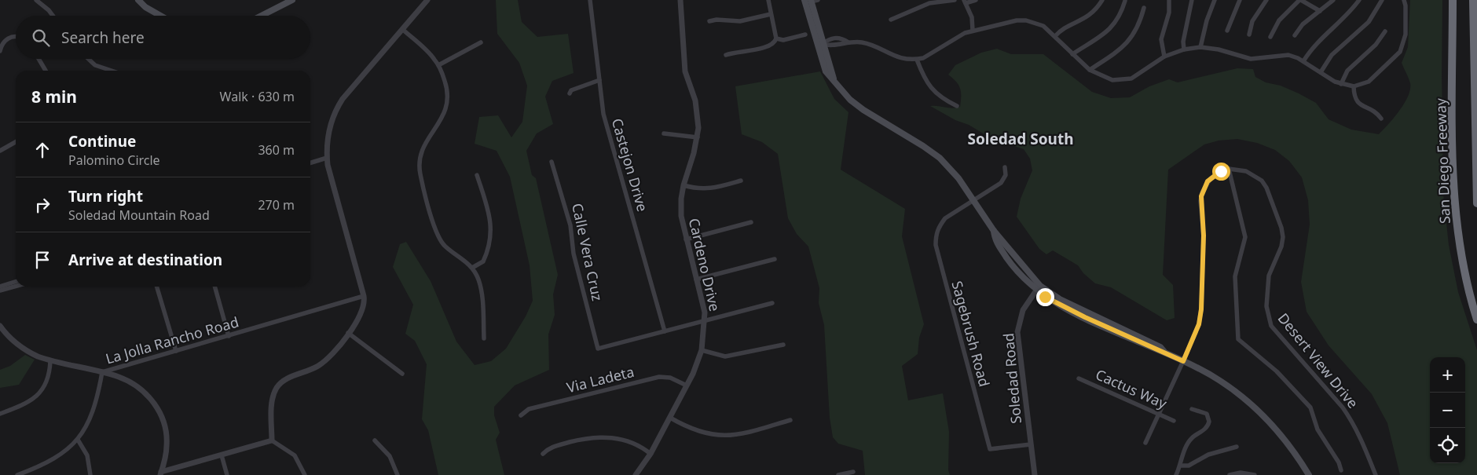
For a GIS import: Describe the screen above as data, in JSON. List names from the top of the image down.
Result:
{
  "streets": {
    "highway": ["San Diego Freeway"],
    "street": [
      "Castejon Drive",
      "Calle Vera Cruz",
      "Cardeno Drive",
      "Sagebrush Road",
      "La Jolla Rancho Road",
      "Desert View Drive",
      "Soledad Road",
      "Via Ladeta",
      "Cactus Way"
    ]
  },
  "crossings": [
    ["Castejon Drive", "Calle Vera Cruz"],
    ["Cardeno Drive", "Via Ladeta"],
    ["Sagebrush Road", "Soledad Road"]
  ],
  "districts": ["Soledad South"],
  "page": {
    "search": "Search here",
    "heading": ["8 min", "Walk · 630 m"],
    "list": [
      ["Continue", "Palomino Circle", "360 m"],
      ["Turn right", "Soledad Mountain Road", "270 m"],
      "Arrive at destination"
    ],
    "map_buttons": ["+", "−"]
  }
}
